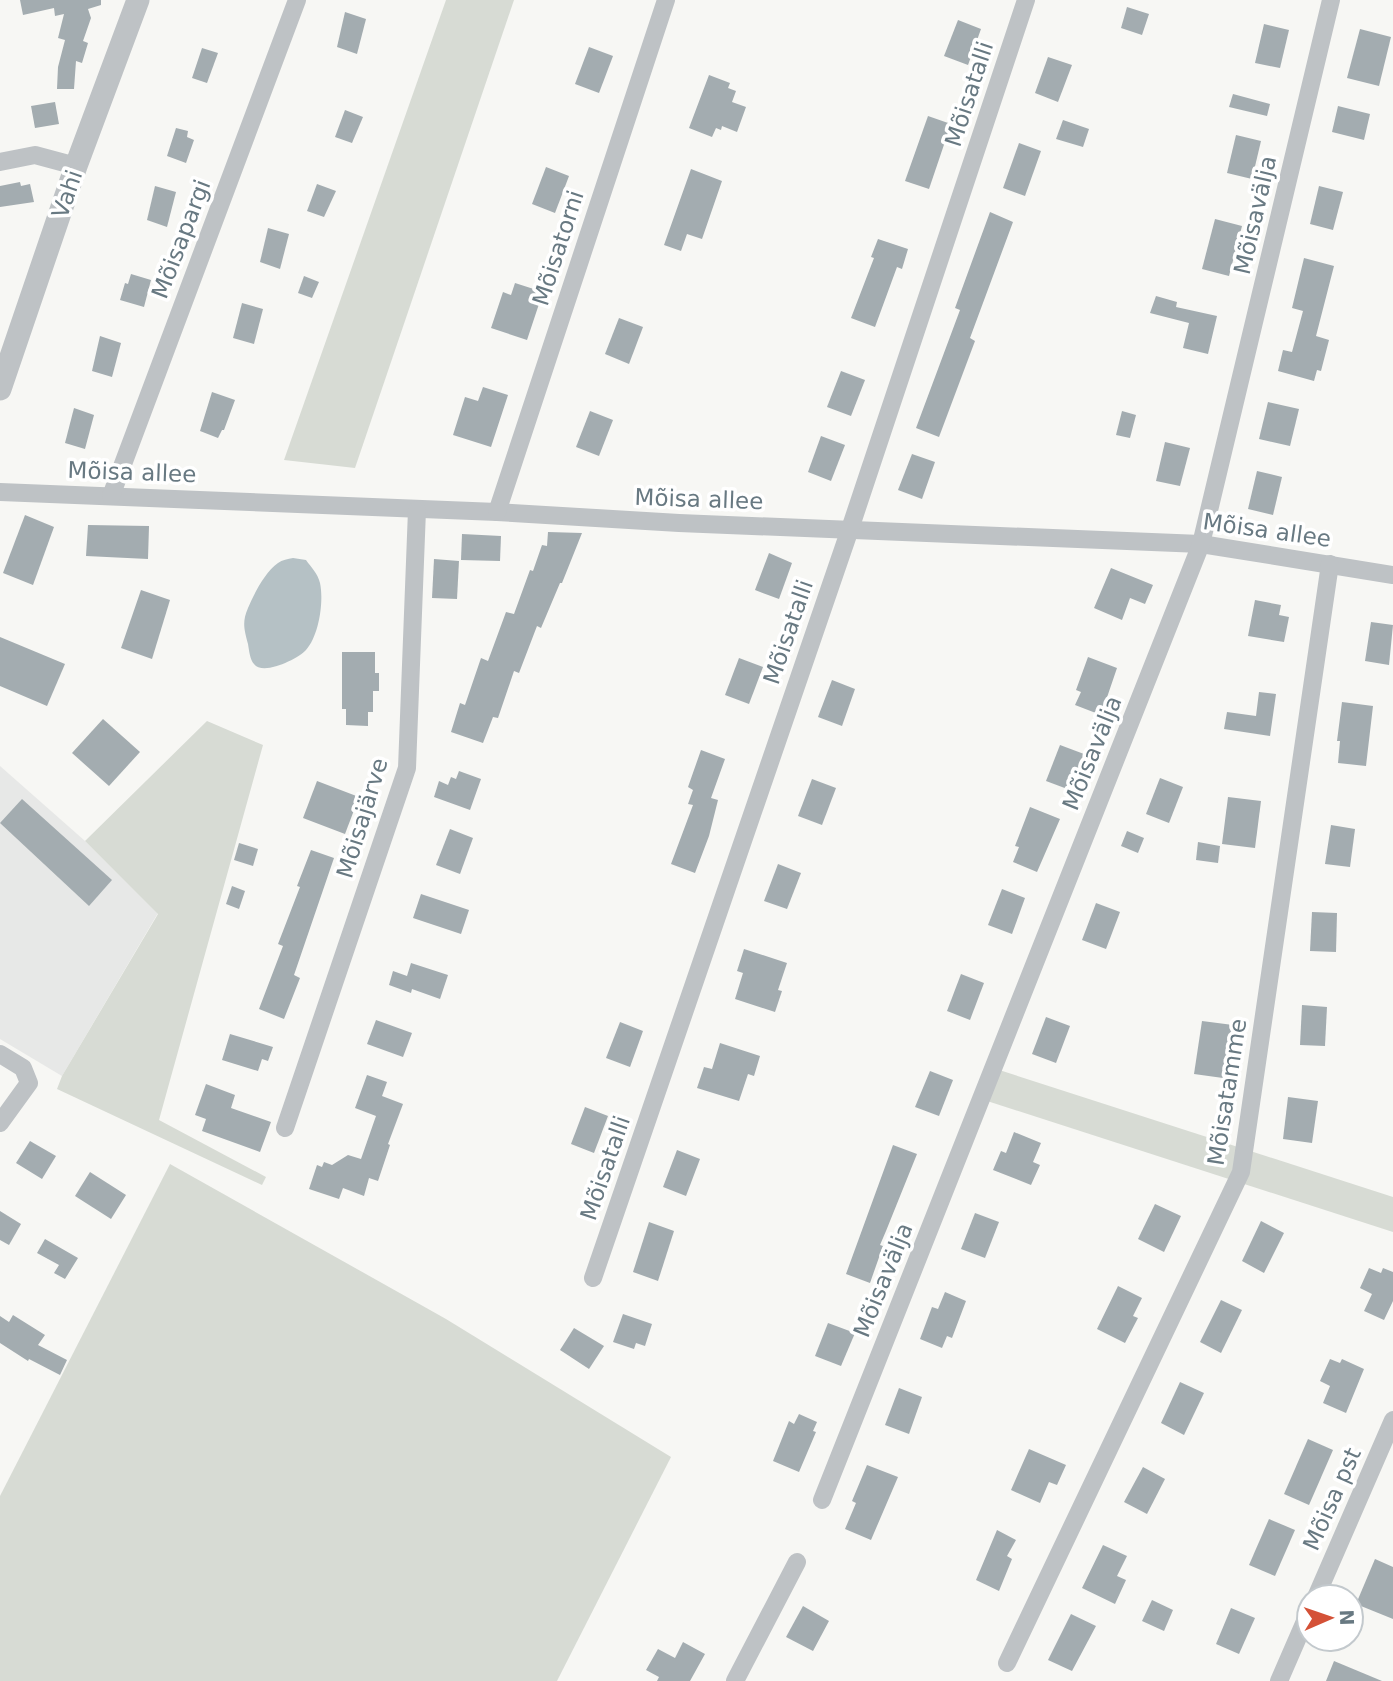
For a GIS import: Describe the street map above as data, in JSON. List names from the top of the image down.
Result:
{
  "streets": {
    "street": [
      "Mõisatalli",
      "Vahi",
      "Mõisavälja",
      "Mõisapargi",
      "Mõisatorni",
      "Mõisa allee",
      "Mõisajärve",
      "Mõisatamme",
      "Mõisa pst"
    ]
  },
  "crossings": [
    ["Mõisatalli", "Mõisa allee"],
    ["Mõisavälja", "Mõisa allee"],
    ["Mõisapargi", "Mõisa allee"],
    ["Mõisatorni", "Mõisa allee"],
    ["Mõisa allee", "Mõisajärve"],
    ["Mõisa allee", "Mõisatamme"]
  ],
  "north": "right"
}
